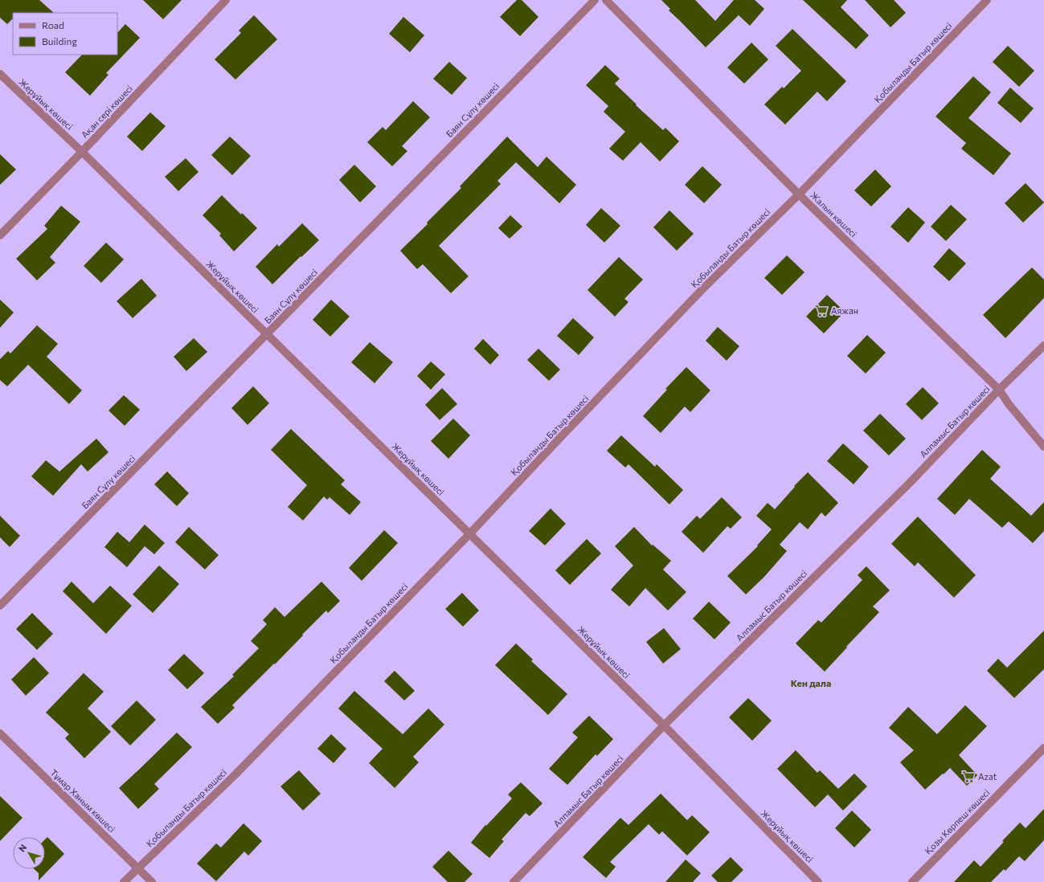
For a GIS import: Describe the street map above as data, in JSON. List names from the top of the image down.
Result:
{
  "streets": {
    "street": [
      "Қобыланды Батыр көшесі",
      "Жерұйық көшесі",
      "Баян Сұлу көшесі",
      "Ақан сері көшесі",
      "Жалын көшесі",
      "Алпамыс Батыр көшесі",
      "Тұмар Ханым көшесі",
      "Қозы Көрпеш көшесі"
    ]
  },
  "crossings": [
    ["Қобыланды Батыр көшесі", "Жерұйық көшесі"],
    ["Қобыланды Батыр көшесі", "Жалын көшесі"],
    ["Қобыланды Батыр көшесі", "Тұмар Ханым көшесі"],
    ["Жерұйық көшесі", "Баян Сұлу көшесі"],
    ["Жерұйық көшесі", "Ақан сері көшесі"],
    ["Жерұйық көшесі", "Алпамыс Батыр көшесі"],
    ["Жалын көшесі", "Алпамыс Батыр көшесі"]
  ],
  "districts": ["Кен дала"],
  "places": {
    "supermarket": ["Аяжан", "Azat"]
  },
  "legend": ["Road", "Building"],
  "north": "top left"
}
